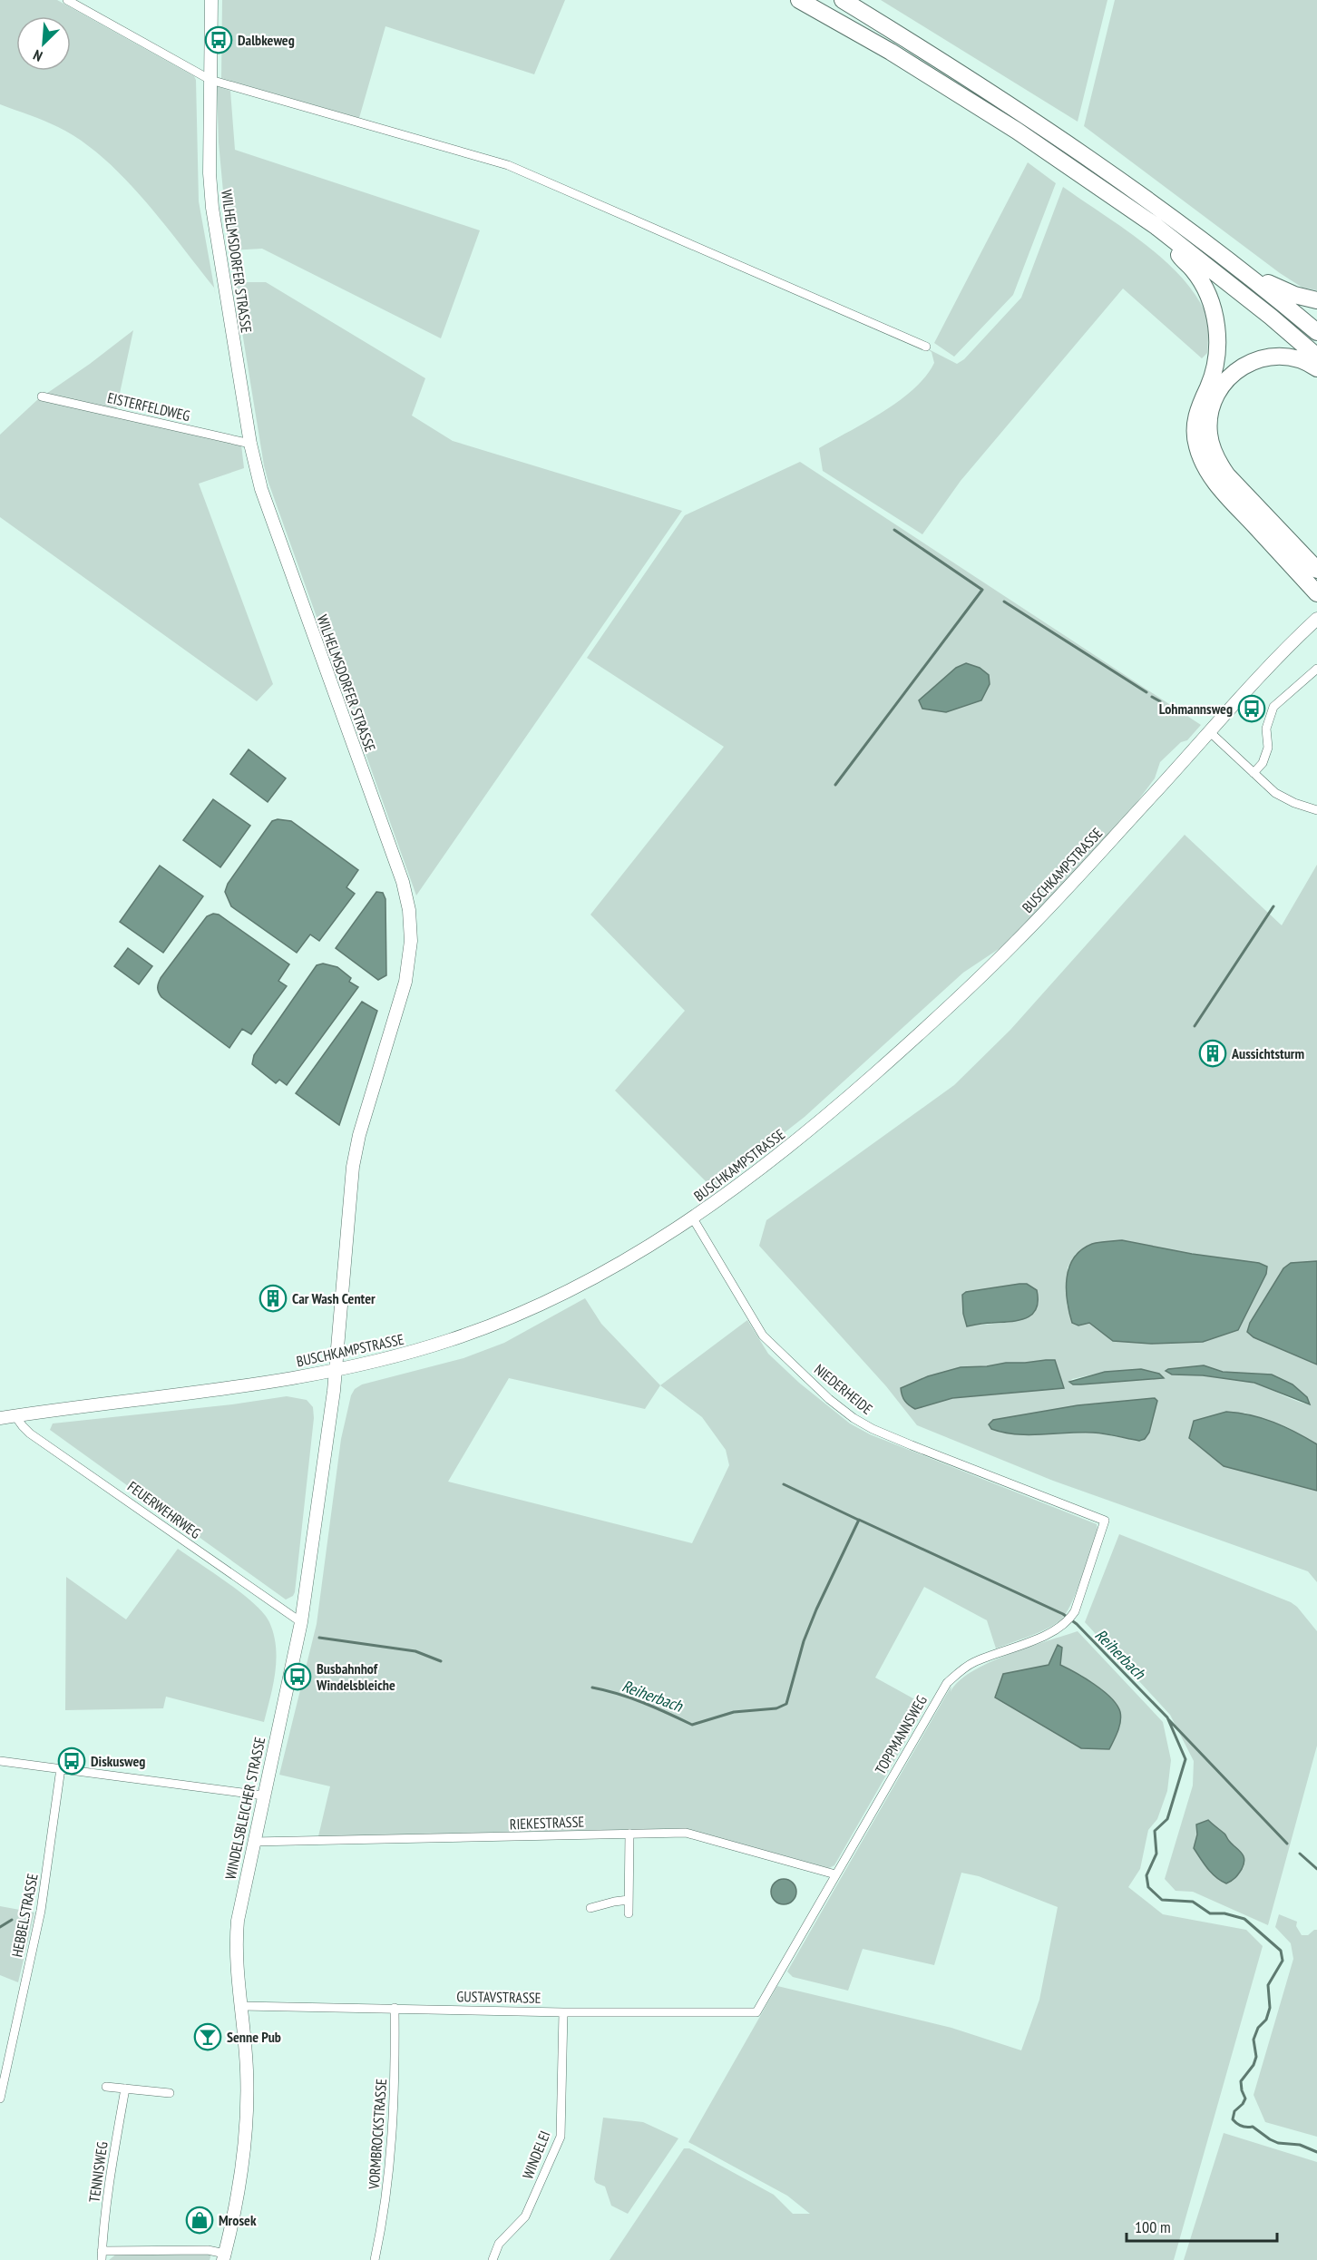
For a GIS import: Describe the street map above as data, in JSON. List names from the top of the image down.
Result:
{
  "streets": {
    "main road": ["WILHELMSDORFER STRASSE", "BUSCHKAMPSTRASSE", "WINDELSBLEICHER STRASSE"],
    "street": [
      "EISTERFELDWEG",
      "NIEDERHEIDE",
      "FEUERWEHRWEG",
      "TOPPMANNSWEG",
      "RIEKESTRASSE",
      "HEBBELSTRASSE",
      "GUSTAVSTRASSE",
      "VORMBROCKSTRASSE",
      "WINDELEI",
      "TENNISWEG"
    ]
  },
  "crossings": [
    ["WILHELMSDORFER STRASSE", "EISTERFELDWEG"],
    ["WILHELMSDORFER STRASSE", "BUSCHKAMPSTRASSE"],
    ["WILHELMSDORFER STRASSE", "WINDELSBLEICHER STRASSE"],
    ["BUSCHKAMPSTRASSE", "NIEDERHEIDE"],
    ["BUSCHKAMPSTRASSE", "FEUERWEHRWEG"],
    ["BUSCHKAMPSTRASSE", "WINDELSBLEICHER STRASSE"],
    ["NIEDERHEIDE", "TOPPMANNSWEG"],
    ["FEUERWEHRWEG", "WINDELSBLEICHER STRASSE"],
    ["TOPPMANNSWEG", "RIEKESTRASSE"],
    ["TOPPMANNSWEG", "GUSTAVSTRASSE"],
    ["WINDELSBLEICHER STRASSE", "RIEKESTRASSE"],
    ["WINDELSBLEICHER STRASSE", "GUSTAVSTRASSE"],
    ["WINDELSBLEICHER STRASSE", "TENNISWEG"],
    ["GUSTAVSTRASSE", "VORMBROCKSTRASSE"],
    ["GUSTAVSTRASSE", "WINDELEI"]
  ],
  "water": ["Reiherbach"],
  "places": {
    "bus stop": [
      "Dalbkeweg",
      "Lohmannsweg",
      "Busbahnhof Windelsbleiche",
      "Diskusweg"
    ],
    "building": ["Aussichtsturm", "Car Wash Center"],
    "bar": ["Senne Pub"],
    "shop": ["Mrosek"]
  },
  "scale_bar": "100 m",
  "north": "bottom left"
}
